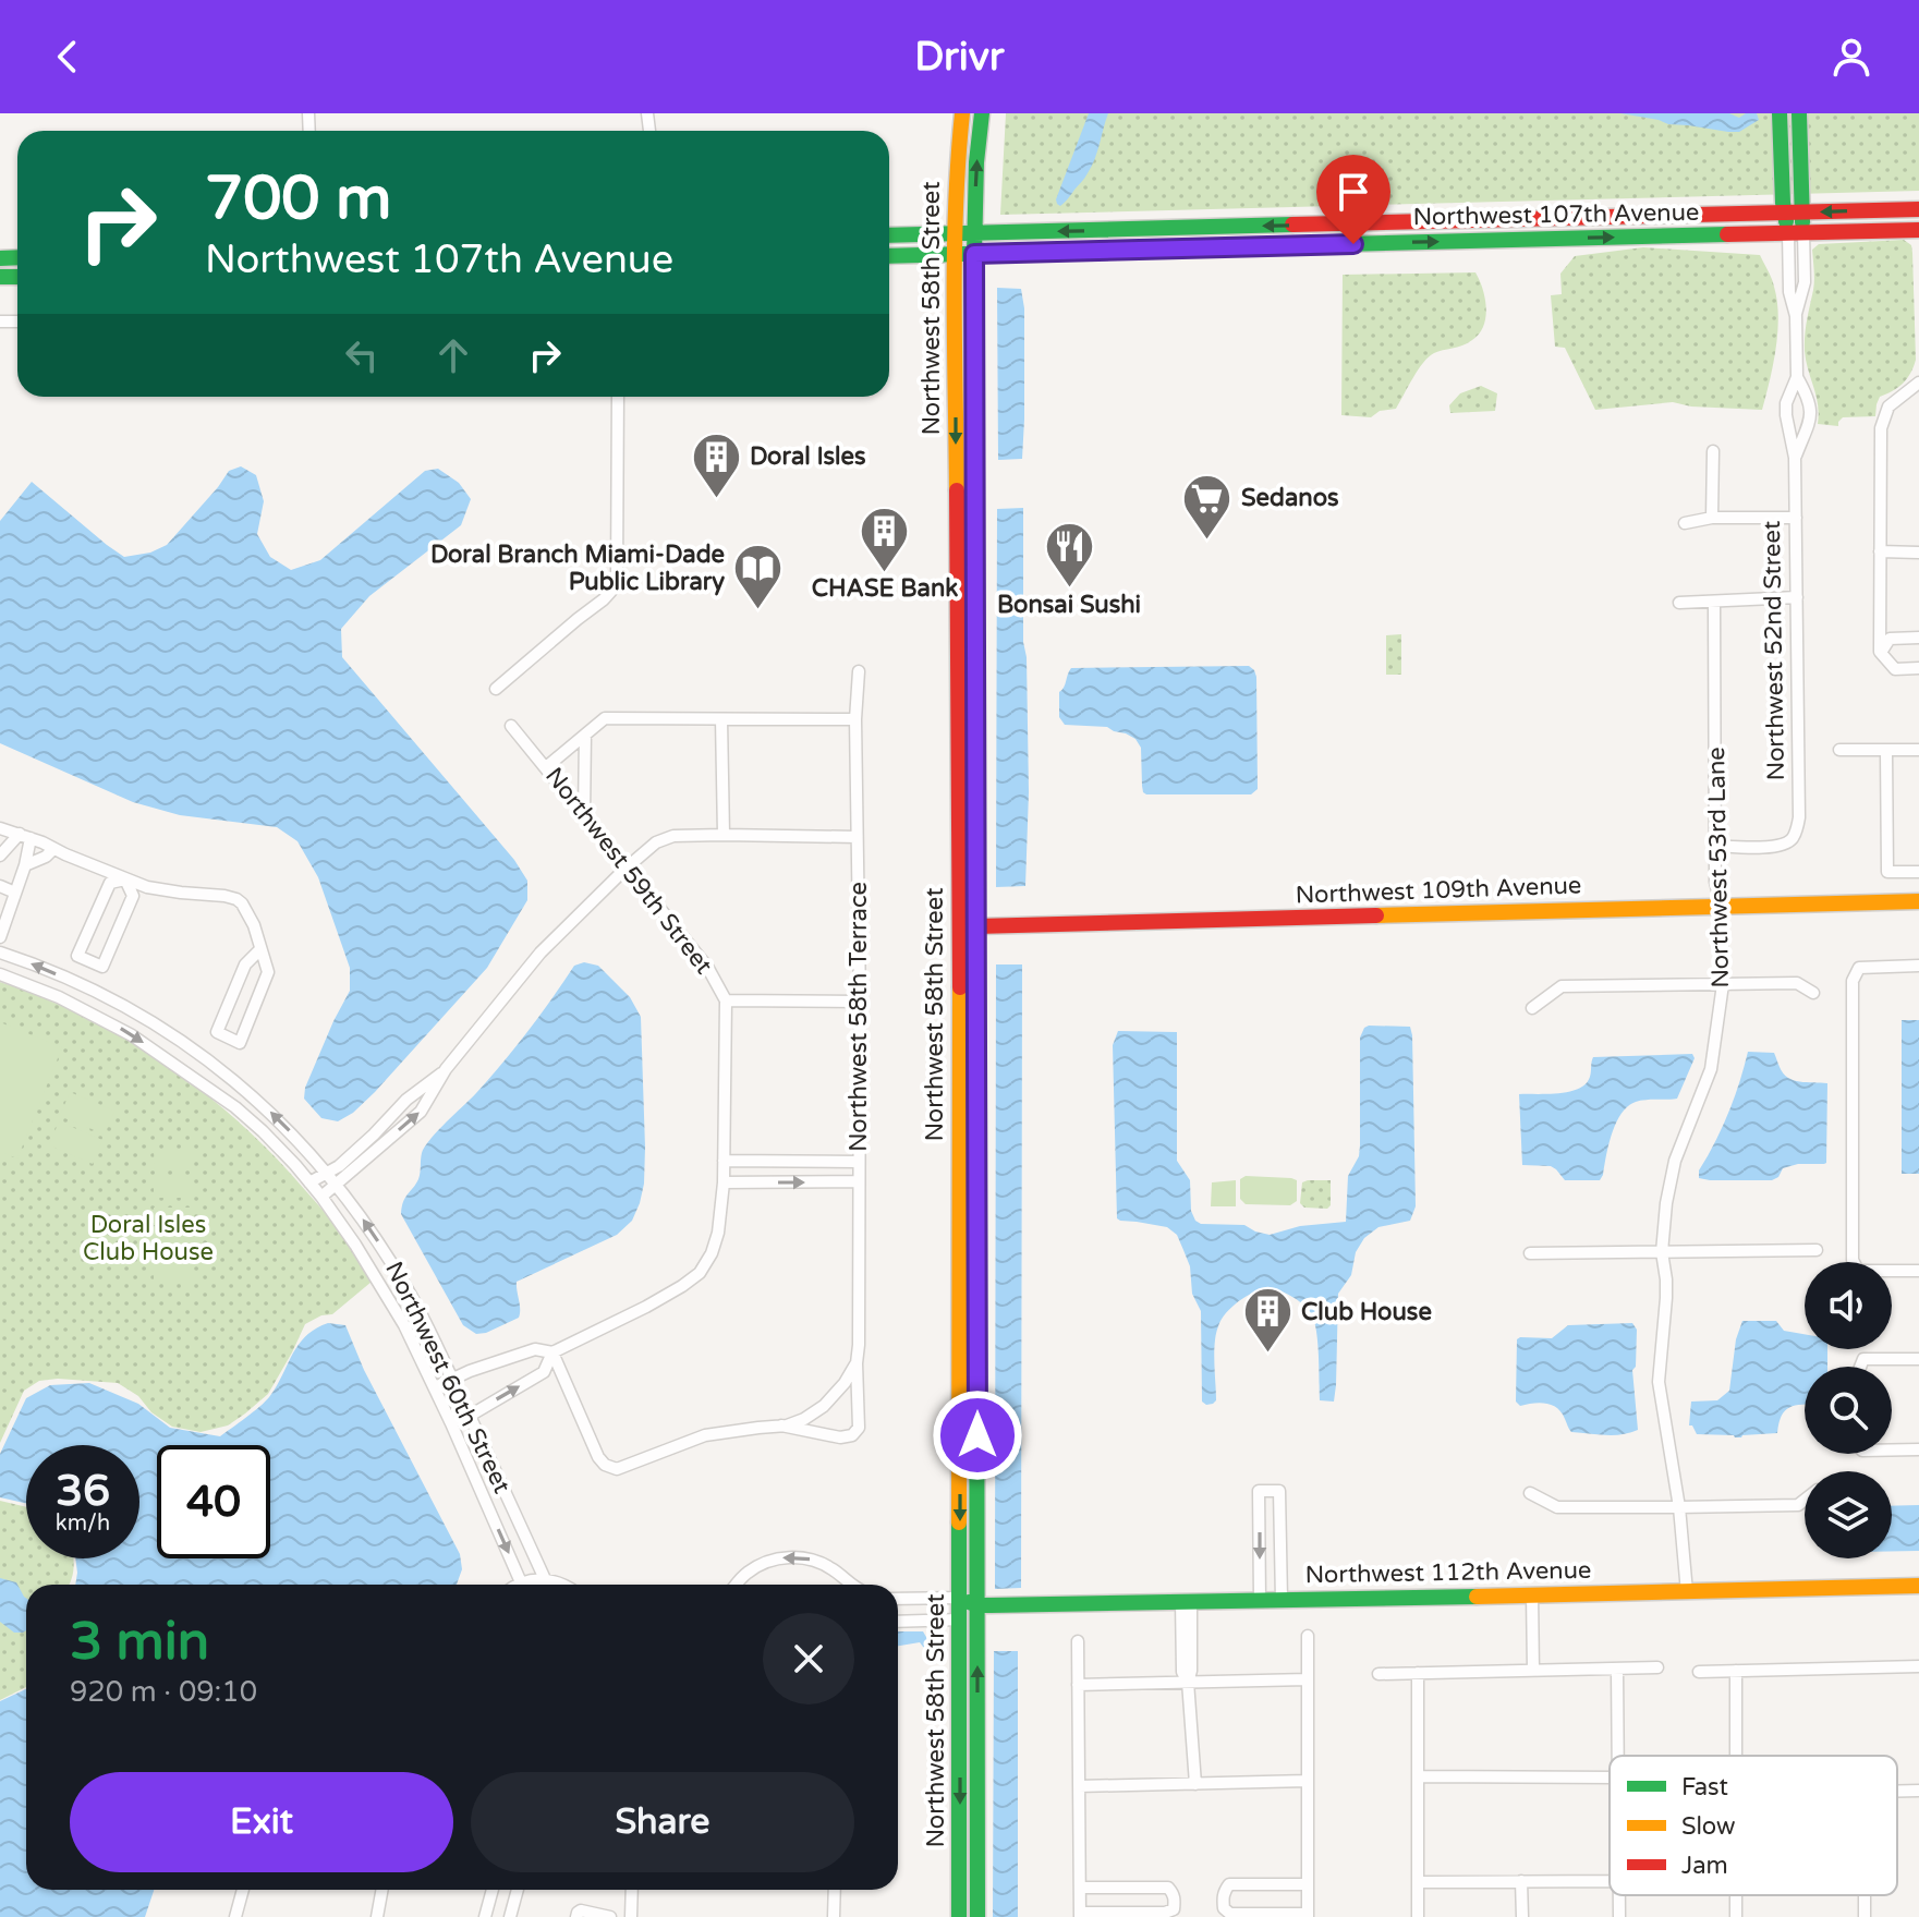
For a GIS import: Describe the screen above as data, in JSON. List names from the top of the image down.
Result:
{
  "streets": {
    "street": [
      "Northwest 107th Avenue",
      "Northwest 58th Street",
      "Northwest 52nd Street",
      "Northwest 53rd Lane",
      "Northwest 59th Street",
      "Northwest 109th Avenue",
      "Northwest 58th Terrace",
      "Northwest 60th Street",
      "Northwest 112th Avenue"
    ]
  },
  "crossings": [
    ["Northwest 107th Avenue", "Northwest 58th Street"],
    ["Northwest 107th Avenue", "Northwest 52nd Street"],
    ["Northwest 58th Street", "Northwest 109th Avenue"],
    ["Northwest 58th Street", "Northwest 112th Avenue"],
    ["Northwest 52nd Street", "Northwest 53rd Lane"],
    ["Northwest 53rd Lane", "Northwest 109th Avenue"],
    ["Northwest 53rd Lane", "Northwest 112th Avenue"]
  ],
  "parks": ["Doral Isles Club House"],
  "places": {
    "building": ["Doral Isles", "CHASE Bank", "Club House"],
    "supermarket": ["Sedanos"],
    "restaurant": ["Bonsai Sushi"],
    "library": ["Doral Branch Miami-Dade Public Library"]
  },
  "legend": ["Fast", "Slow", "Jam"],
  "page": {
    "header": "Drivr",
    "turn": ["700 m", "Northwest 107th Avenue"],
    "speed": "36 km/h",
    "limit": "40",
    "heading": ["3 min", "920 m · 09:10"],
    "buttons": ["Exit", "Share"]
  }
}
